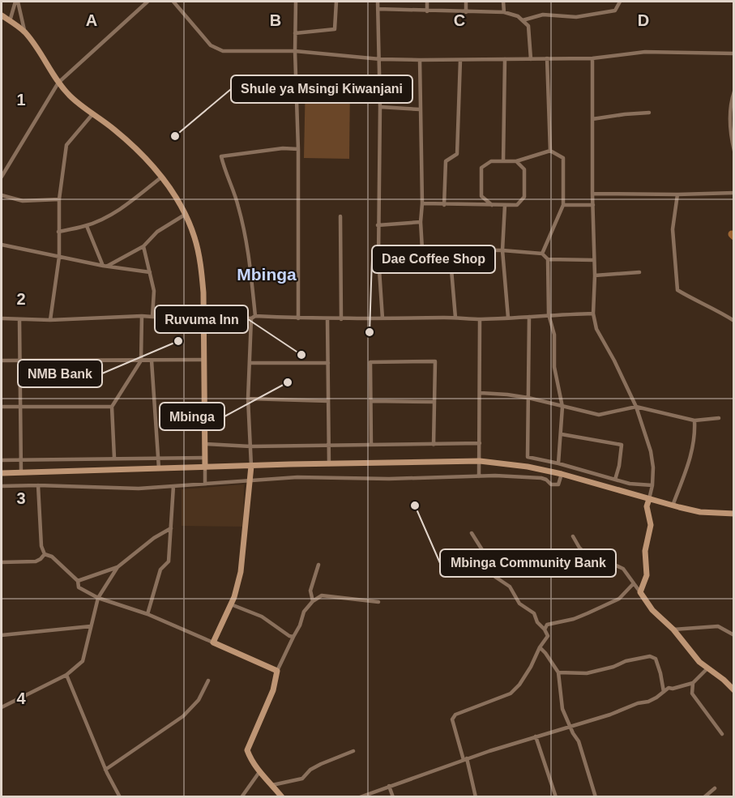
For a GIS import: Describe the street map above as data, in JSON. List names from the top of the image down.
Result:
{
  "districts": ["Mbinga"],
  "places": [
    "Shule ya Msingi Kiwanjani",
    "Dae Coffee Shop",
    "NMB Bank",
    "Ruvuma Inn",
    "Mbinga",
    "Mbinga Community Bank"
  ],
  "grid": {
    "columns": [
      "A",
      "B",
      "C",
      "D"
    ],
    "rows": [
      "1",
      "2",
      "3",
      "4"
    ]
  }
}
